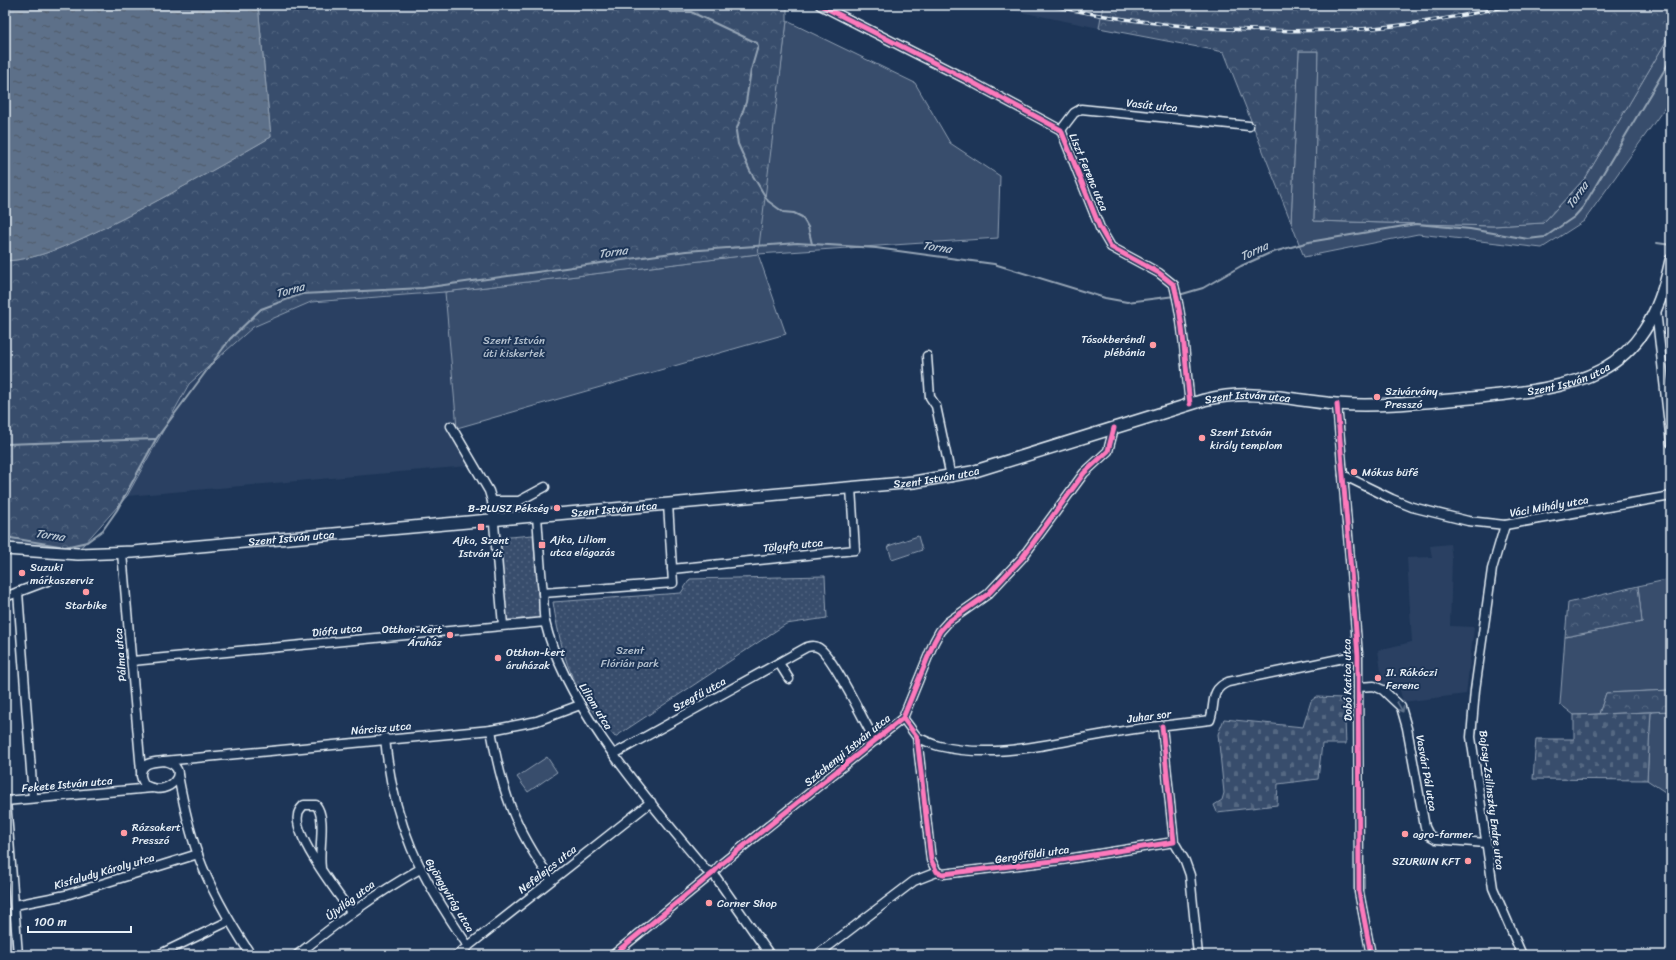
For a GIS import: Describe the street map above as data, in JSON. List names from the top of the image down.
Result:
{
  "streets": {
    "main road": ["Szent István utca"],
    "street": [
      "Vasút utca",
      "Liszt Ferenc utca",
      "Váci Mihály utca",
      "Tölgyfa utca",
      "Diófa utca",
      "Pálma utca",
      "Dobó Katica utca",
      "Szegfű utca",
      "Liliom utca",
      "Juhar sor",
      "Nárcisz utca",
      "Széchenyi István utca",
      "Vasvári Pál utca",
      "Fekete István utca",
      "Bajcsy-Zsilinszky Endre utca",
      "Gergőföldi utca",
      "Nefelejcs utca",
      "Kisfaludy Károly utca",
      "Gyöngyvirág utca",
      "Újvilág utca"
    ]
  },
  "crossings": [
    ["Vasút utca", "Liszt Ferenc utca"],
    ["Liszt Ferenc utca", "Szent István utca"],
    ["Szent István utca", "Tölgyfa utca"],
    ["Szent István utca", "Pálma utca"],
    ["Szent István utca", "Dobó Katica utca"],
    ["Szent István utca", "Liliom utca"],
    ["Szent István utca", "Széchenyi István utca"],
    ["Váci Mihály utca", "Dobó Katica utca"],
    ["Váci Mihály utca", "Bajcsy-Zsilinszky Endre utca"],
    ["Diófa utca", "Pálma utca"],
    ["Diófa utca", "Liliom utca"],
    ["Pálma utca", "Nárcisz utca"],
    ["Pálma utca", "Fekete István utca"],
    ["Dobó Katica utca", "Juhar sor"],
    ["Dobó Katica utca", "Vasvári Pál utca"],
    ["Szegfű utca", "Liliom utca"],
    ["Szegfű utca", "Széchenyi István utca"],
    ["Liliom utca", "Nárcisz utca"],
    ["Liliom utca", "Széchenyi István utca"],
    ["Liliom utca", "Nefelejcs utca"],
    ["Nárcisz utca", "Fekete István utca"],
    ["Nárcisz utca", "Gyöngyvirág utca"],
    ["Vasvári Pál utca", "Bajcsy-Zsilinszky Endre utca"],
    ["Nefelejcs utca", "Gyöngyvirág utca"],
    ["Gyöngyvirág utca", "Újvilág utca"]
  ],
  "one_way": ["Vasvári Pál utca"],
  "water": ["Torna"],
  "parks": ["Szent István úti kiskertek", "Szent Flórián park"],
  "places": {
    "other": [
      "Tósokberéndi plébánia",
      "Szivárvány Presszó",
      "Szent István király templom",
      "Mókus büfé",
      "B-PLUSZ Pékség",
      "Suzuki márkaszerviz",
      "Starbike",
      "Otthon-Kert Áruház",
      "Otthon-kert áruházak",
      "II. Rákóczi Ferenc",
      "Rózsakert Presszó",
      "agro-farmer",
      "SZURWIN KFT",
      "Corner Shop"
    ],
    "transit": ["Ajka, Szent István út", "Ajka, Liliom utca elágazás"]
  },
  "scale_bar": "100 m"
}
